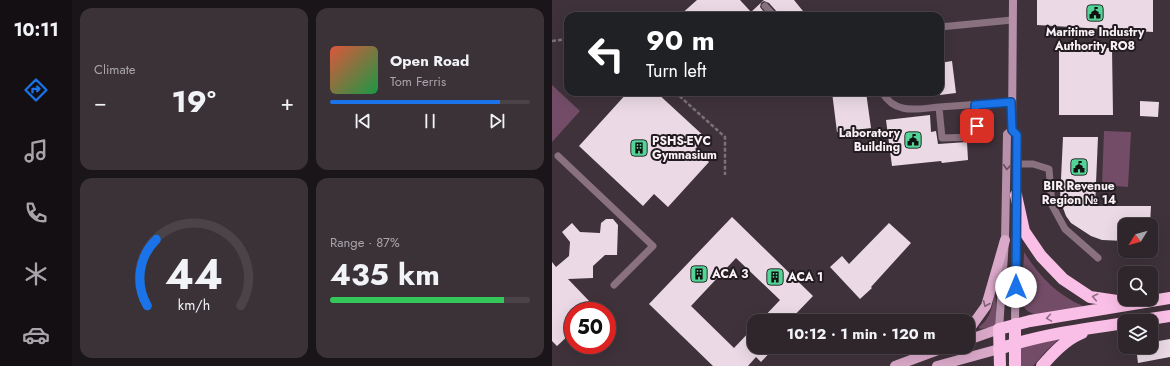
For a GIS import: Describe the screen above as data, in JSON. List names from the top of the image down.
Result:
{
  "places": {
    "public building": ["Maritime Industry Authority RO8", "Laboratory Building", "BIR Revenue Region № 14"],
    "building": ["PSHS-EVC Gymnasium", "ACA 3", "ACA 1"]
  },
  "north": "bottom left",
  "page": {
    "tabs": "10:11",
    "tile": [
      "Climate",
      ["Range · 87%", "435 km"]
    ],
    "turn": ["90 m", "Turn left"],
    "song": ["Open Road", "Tom Ferris"],
    "heat": ["−", "19°", "+"],
    "limit": "50",
    "trip": "10:12 · 1 min · 120 m",
    "gauge": ["44", "km/h"]
  }
}
